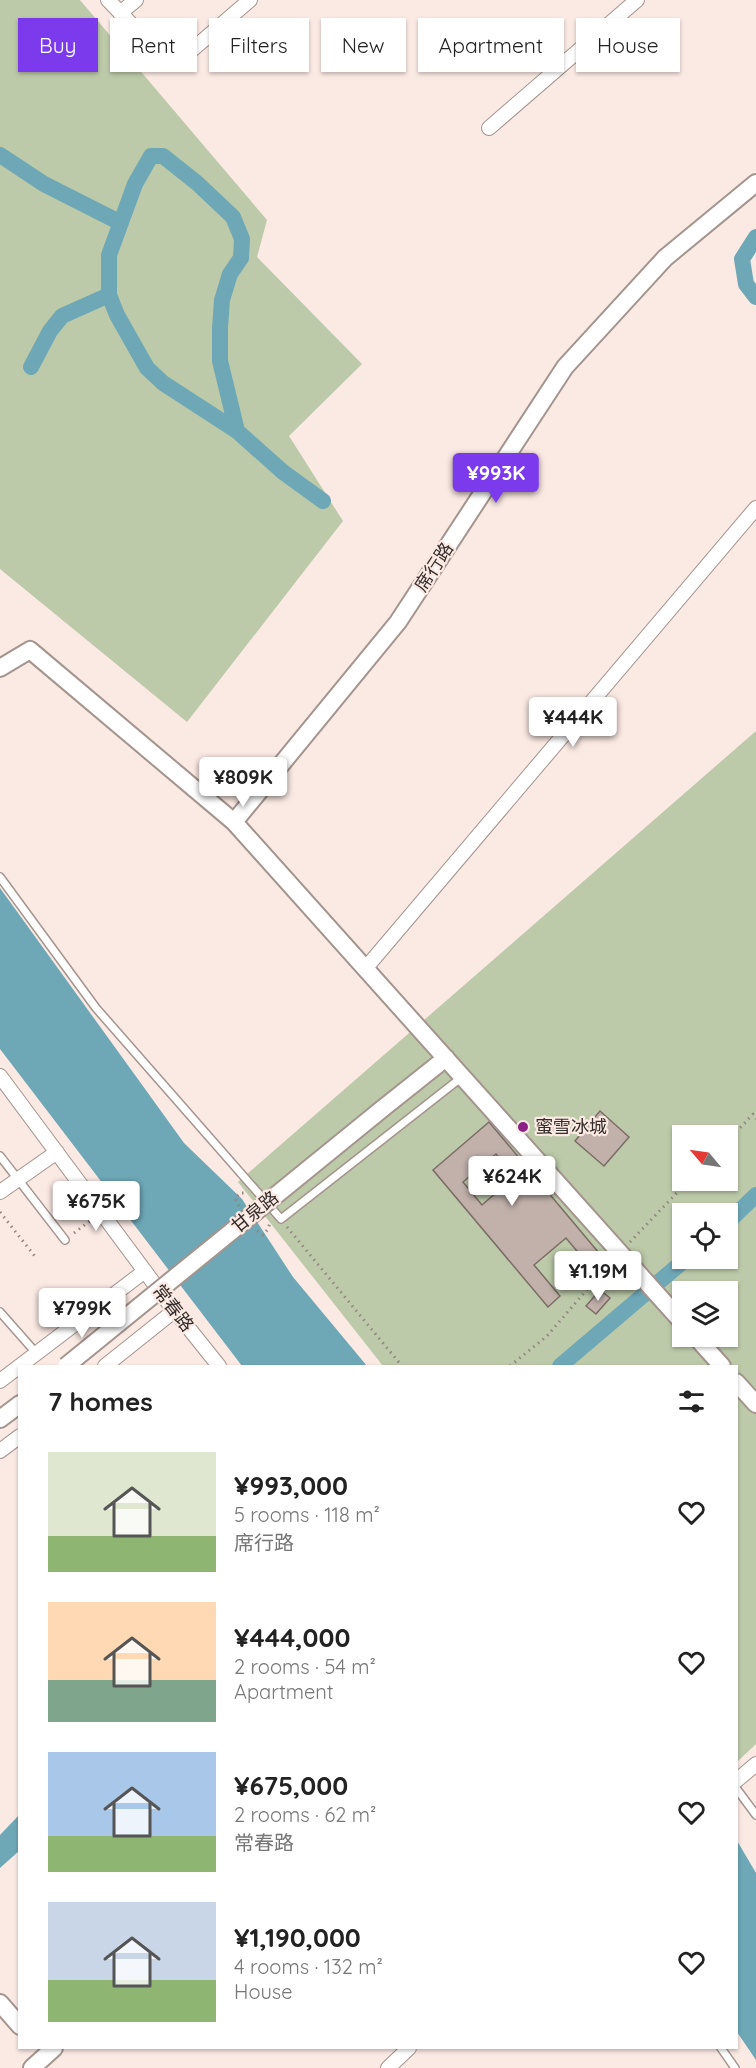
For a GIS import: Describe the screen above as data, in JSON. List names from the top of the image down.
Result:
{
  "streets": {
    "street": ["席行路", "甘泉路", "常春路"]
  },
  "places": ["蜜雪冰城"],
  "north": "top left",
  "page": {
    "chip": [
      "Buy",
      "Rent",
      "Filters",
      "New",
      "Apartment",
      "House"
    ],
    "price": [
      "¥993K",
      "¥444K",
      "¥809K",
      "¥624K",
      "¥675K",
      "¥1.19M",
      "¥799K"
    ],
    "heading": "7 homes",
    "list": [
      {
        "name": "¥993,000",
        "note": "5 rooms · 118 m² · 席行路"
      },
      {
        "name": "¥444,000",
        "note": "2 rooms · 54 m² · Apartment"
      },
      {
        "name": "¥675,000",
        "note": "2 rooms · 62 m² · 常春路"
      },
      {
        "name": "¥1,190,000",
        "note": "4 rooms · 132 m² · House"
      }
    ]
  }
}
